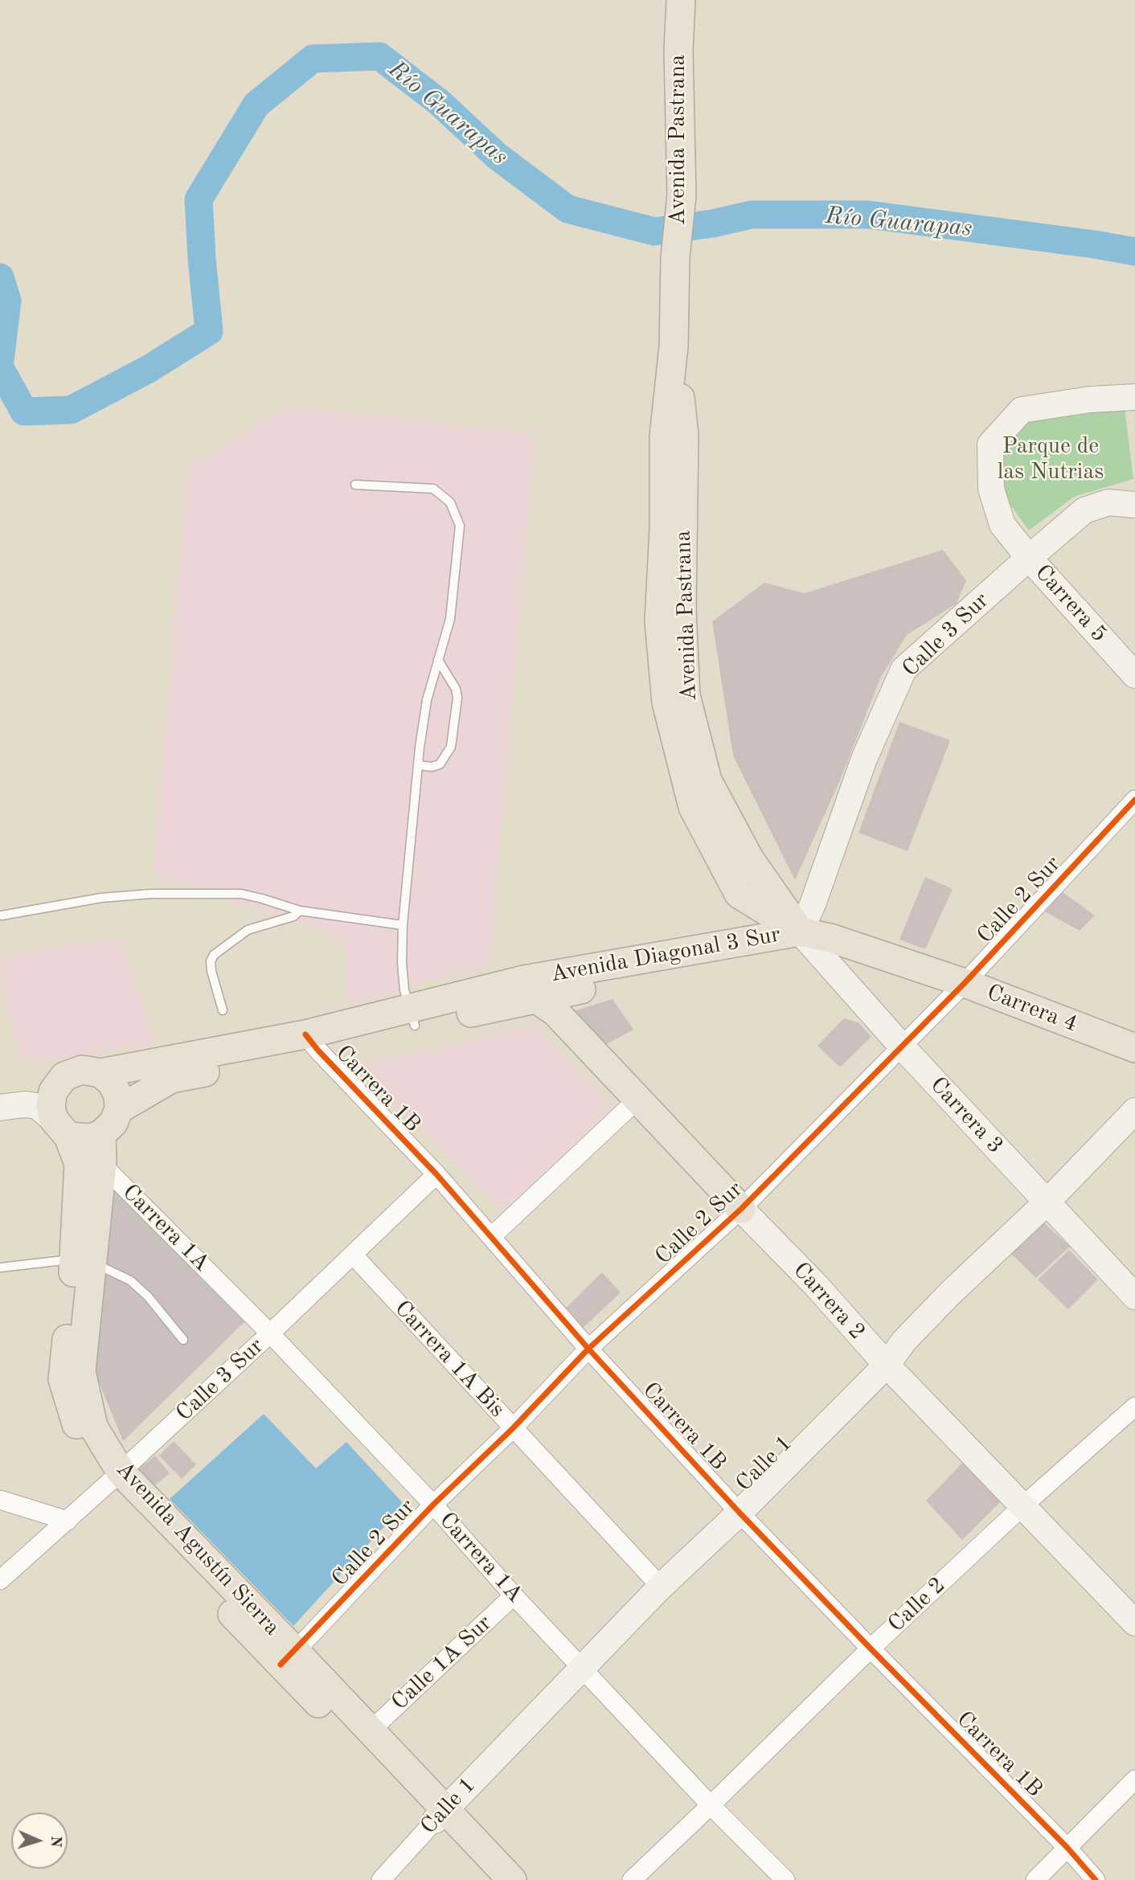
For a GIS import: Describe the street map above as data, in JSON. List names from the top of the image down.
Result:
{
  "streets": {
    "main road": [
      "Avenida Pastrana",
      "Carrera 5",
      "Calle 3 Sur",
      "Avenida Diagonal 3 Sur",
      "Carrera 4",
      "Carrera 3",
      "Carrera 2",
      "Calle 1",
      "Avenida Agustín Sierra"
    ],
    "street": [
      "Calle 2 Sur",
      "Carrera 1B",
      "Carrera 1A",
      "Carrera 1A Bis",
      "Calle 2",
      "Calle 1A Sur"
    ]
  },
  "crossings": [
    ["Avenida Pastrana", "Calle 3 Sur"],
    ["Avenida Pastrana", "Avenida Diagonal 3 Sur"],
    ["Avenida Pastrana", "Carrera 4"],
    ["Avenida Pastrana", "Carrera 3"],
    ["Carrera 5", "Calle 3 Sur"],
    ["Calle 3 Sur", "Avenida Diagonal 3 Sur"],
    ["Calle 3 Sur", "Carrera 4"],
    ["Calle 3 Sur", "Carrera 1B"],
    ["Calle 3 Sur", "Carrera 3"],
    ["Calle 3 Sur", "Carrera 1A"],
    ["Calle 3 Sur", "Carrera 1A Bis"],
    ["Calle 3 Sur", "Avenida Agustín Sierra"],
    ["Calle 2 Sur", "Carrera 4"],
    ["Calle 2 Sur", "Carrera 1B"],
    ["Calle 2 Sur", "Carrera 3"],
    ["Calle 2 Sur", "Carrera 1A"],
    ["Calle 2 Sur", "Carrera 2"],
    ["Calle 2 Sur", "Carrera 1A Bis"],
    ["Calle 2 Sur", "Avenida Agustín Sierra"],
    ["Avenida Diagonal 3 Sur", "Carrera 4"],
    ["Avenida Diagonal 3 Sur", "Carrera 1B"],
    ["Avenida Diagonal 3 Sur", "Carrera 3"],
    ["Avenida Diagonal 3 Sur", "Carrera 2"],
    ["Avenida Diagonal 3 Sur", "Avenida Agustín Sierra"],
    ["Carrera 4", "Carrera 3"],
    ["Carrera 1B", "Calle 1"],
    ["Carrera 1B", "Calle 2"],
    ["Carrera 3", "Calle 1"],
    ["Carrera 1A", "Calle 1"],
    ["Carrera 1A", "Avenida Agustín Sierra"],
    ["Carrera 1A", "Calle 2"],
    ["Carrera 1A", "Calle 1A Sur"],
    ["Carrera 2", "Calle 1"],
    ["Carrera 2", "Calle 2"],
    ["Carrera 1A Bis", "Calle 1"],
    ["Calle 1", "Avenida Agustín Sierra"],
    ["Avenida Agustín Sierra", "Calle 1A Sur"]
  ],
  "water": ["Río Guarapas"],
  "parks": ["Parque de las Nutrias"],
  "north": "right"
}
